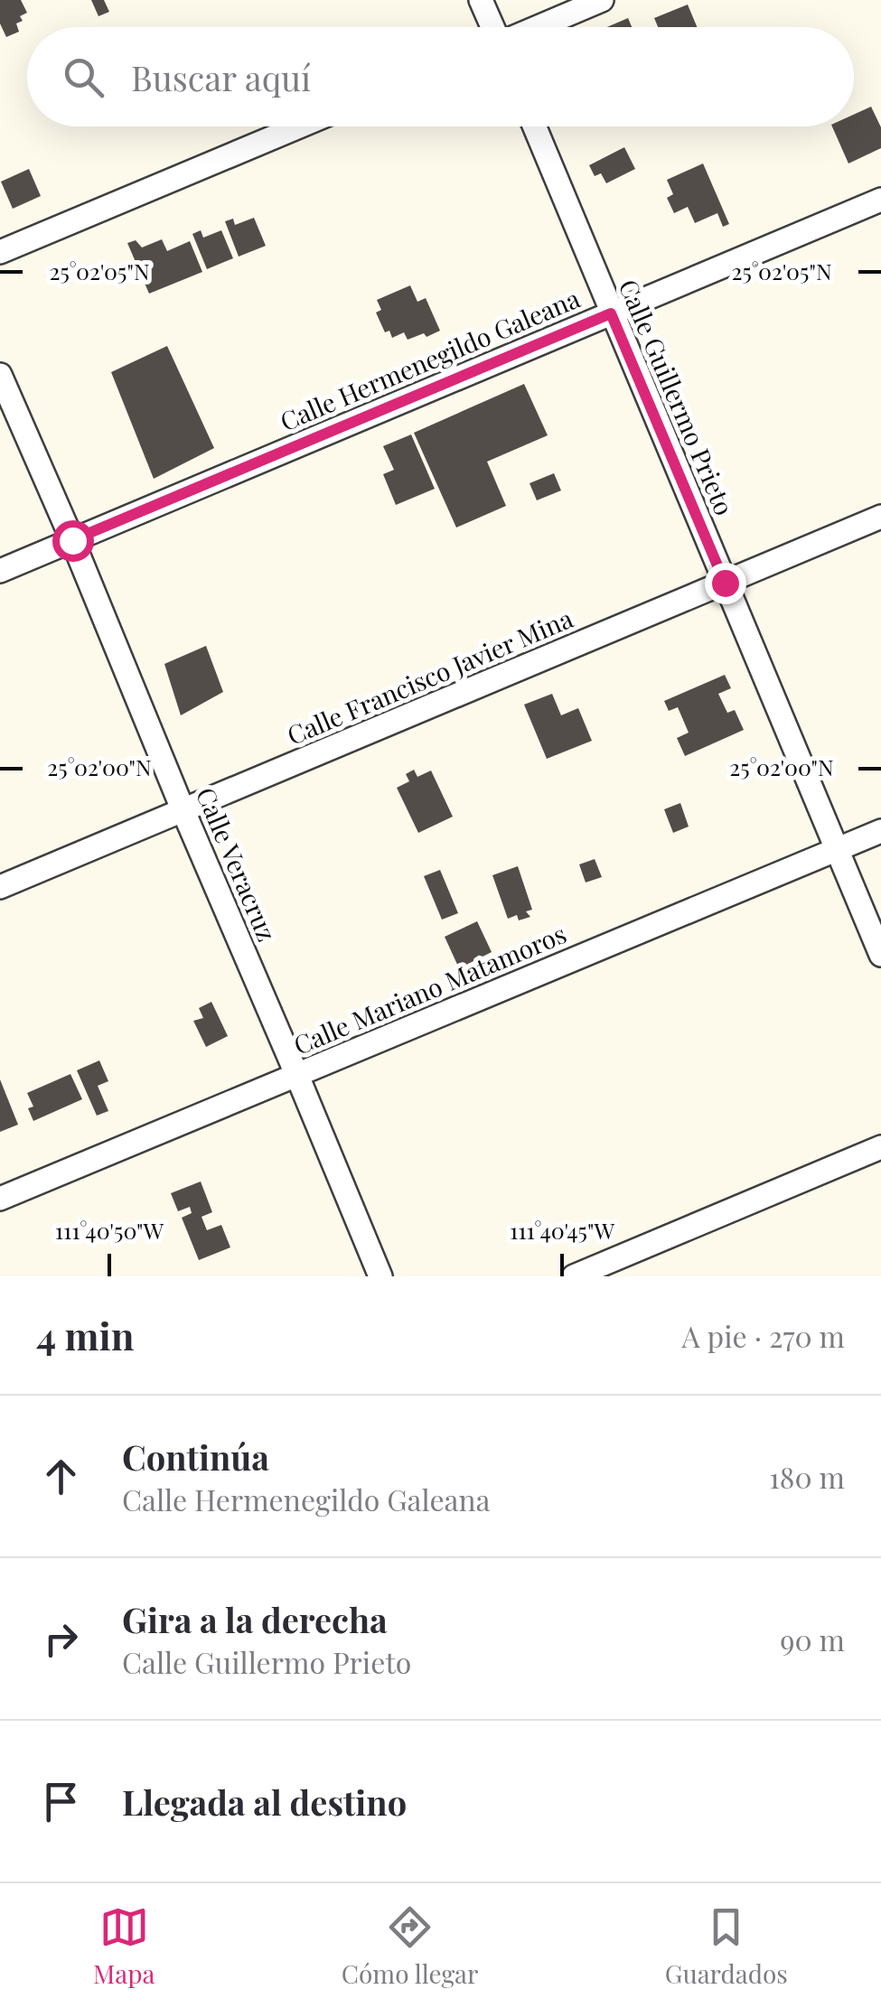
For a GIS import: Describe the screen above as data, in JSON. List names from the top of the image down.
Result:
{
  "streets": {
    "street": [
      "Calle Hermenegildo Galeana",
      "Calle Guillermo Prieto",
      "Calle Francisco Javier Mina",
      "Calle Veracruz",
      "Calle Mariano Matamoros"
    ]
  },
  "crossings": [
    ["Calle Hermenegildo Galeana", "Calle Guillermo Prieto"],
    ["Calle Hermenegildo Galeana", "Calle Veracruz"],
    ["Calle Guillermo Prieto", "Calle Francisco Javier Mina"],
    ["Calle Guillermo Prieto", "Calle Mariano Matamoros"],
    ["Calle Francisco Javier Mina", "Calle Veracruz"],
    ["Calle Veracruz", "Calle Mariano Matamoros"]
  ],
  "page": {
    "search": "Buscar aquí",
    "heading": ["4 min", "A pie · 270 m"],
    "list": [
      ["Continúa", "Calle Hermenegildo Galeana", "180 m"],
      ["Gira a la derecha", "Calle Guillermo Prieto", "90 m"],
      "Llegada al destino"
    ],
    "nav": ["Mapa", "Cómo llegar", "Guardados"]
  },
  "coordinates": [
    "25°02'05\"N",
    "25°02'00\"N",
    "111°40'50\"W",
    "111°40'45\"W"
  ]
}
